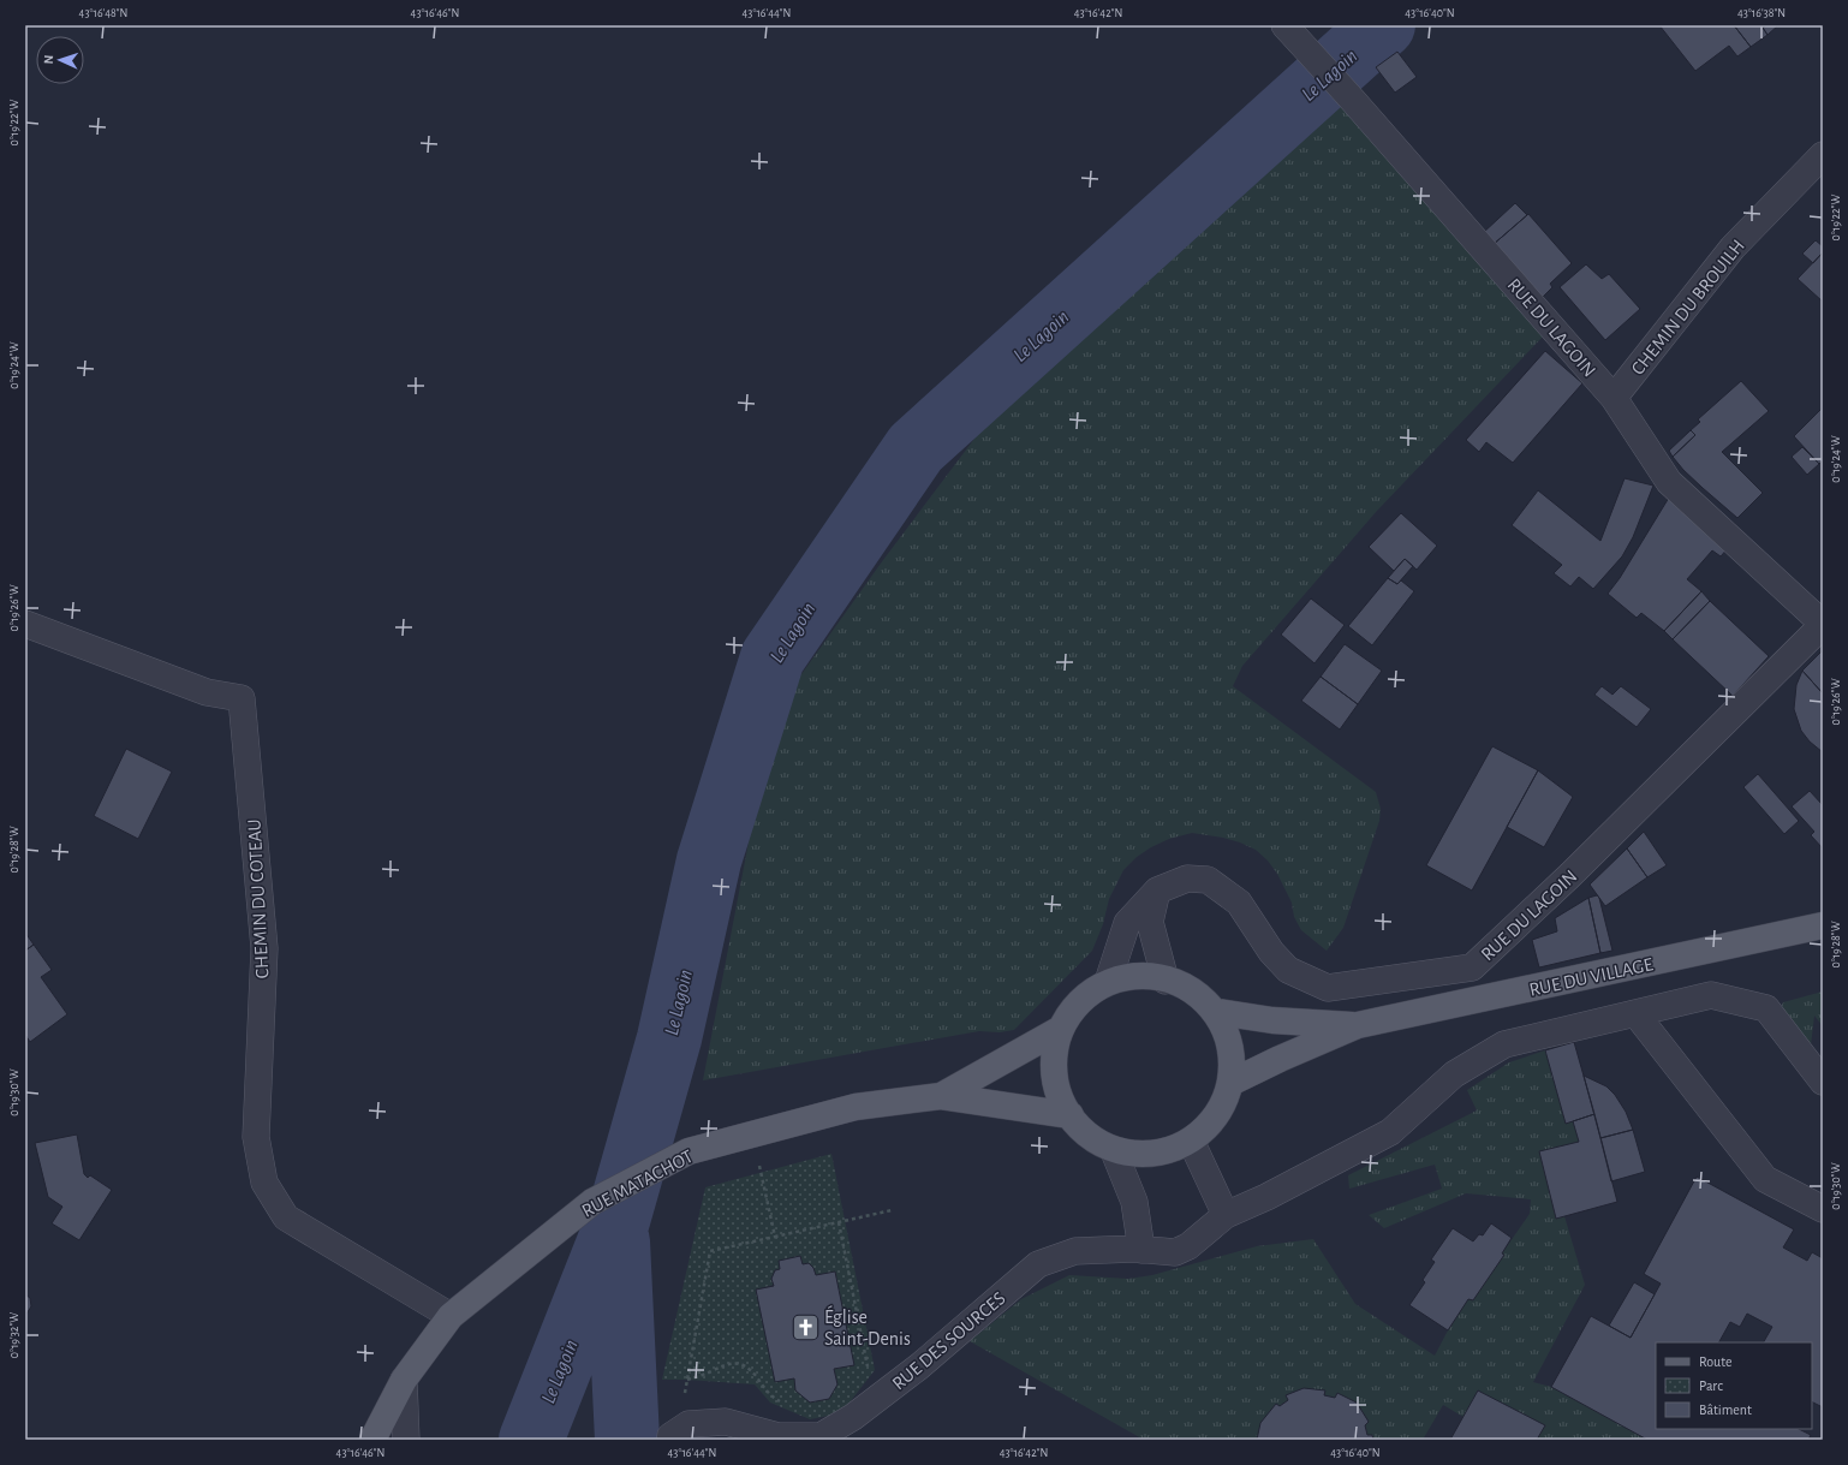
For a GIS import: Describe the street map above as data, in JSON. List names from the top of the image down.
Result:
{
  "streets": {
    "main road": ["RUE DU VILLAGE", "RUE MATACHOT"],
    "street": [
      "CHEMIN DU BROUILH",
      "RUE DU LAGOIN",
      "CHEMIN DU COTEAU",
      "RUE DES SOURCES"
    ]
  },
  "crossings": [
    ["CHEMIN DU BROUILH", "RUE DU LAGOIN"],
    ["CHEMIN DU COTEAU", "RUE MATACHOT"]
  ],
  "water": ["Le Lagoin"],
  "places": {
    "church": ["Église Saint-Denis"]
  },
  "legend": ["Route", "Parc", "Bâtiment"],
  "north": "left",
  "coordinates": [
    "43°16'48\"N",
    "43°16'46\"N",
    "43°16'44\"N",
    "43°16'42\"N",
    "43°16'40\"N",
    "43°16'38\"N",
    "0°19'22\"W",
    "0°19'24\"W",
    "0°19'26\"W",
    "0°19'28\"W",
    "0°19'30\"W",
    "0°19'32\"W"
  ]
}
